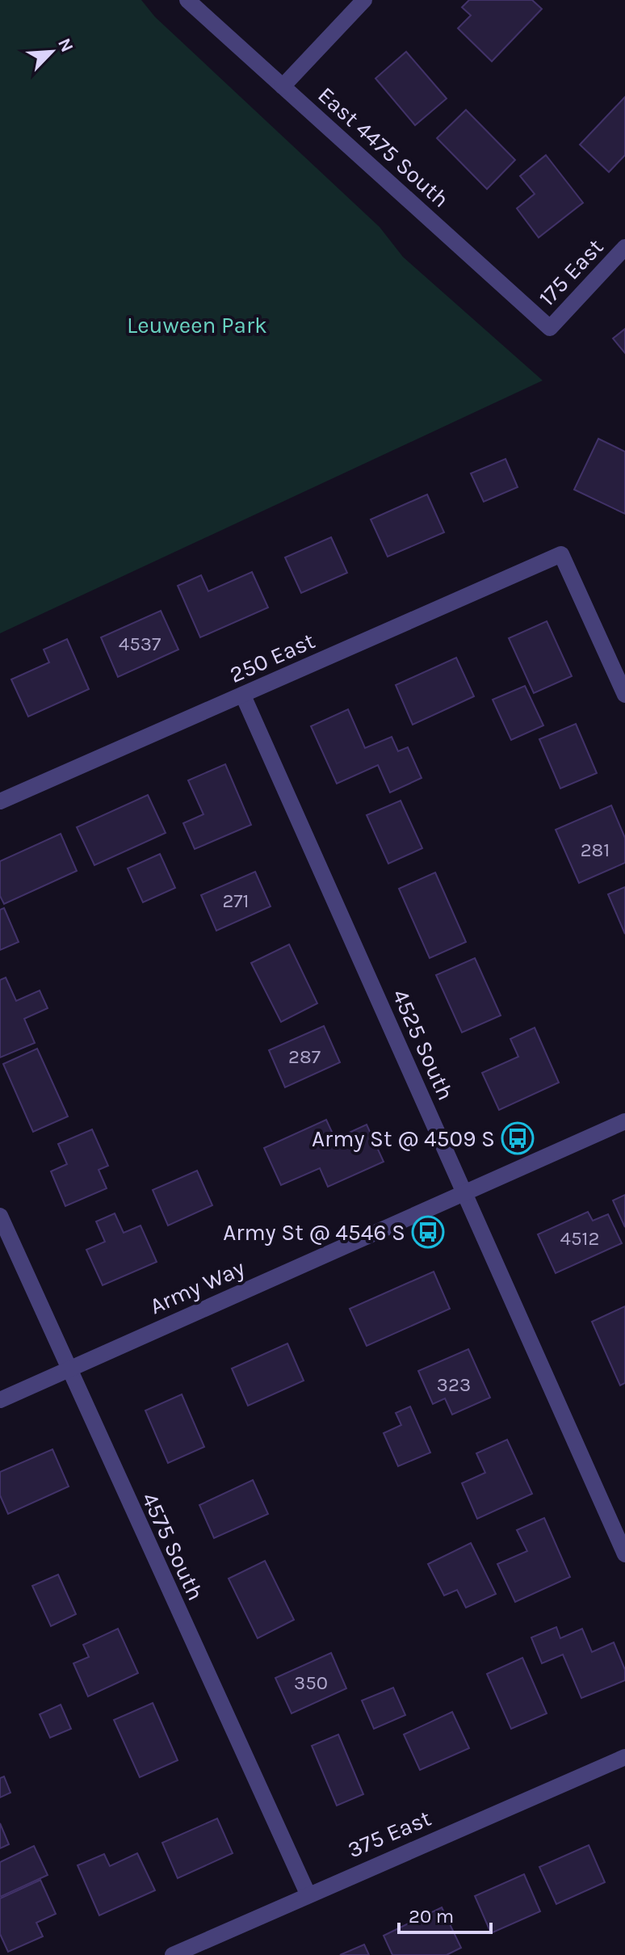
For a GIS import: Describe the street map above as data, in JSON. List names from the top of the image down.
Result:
{
  "streets": {
    "street": [
      "East 4475 South",
      "175 East",
      "250 East",
      "4525 South",
      "Army Way",
      "4575 South",
      "375 East"
    ]
  },
  "crossings": [
    ["East 4475 South", "175 East"],
    ["250 East", "4525 South"],
    ["4525 South", "Army Way"],
    ["Army Way", "4575 South"],
    ["4575 South", "375 East"]
  ],
  "parks": ["Leuween Park"],
  "places": {
    "bus stop": ["Army St @ 4509 S", "Army St @ 4546 S"]
  },
  "house_numbers": [
    "4537",
    "281",
    "271",
    "287",
    "4512",
    "323",
    "350"
  ],
  "scale_bar": "20 m",
  "north": "top right"
}
